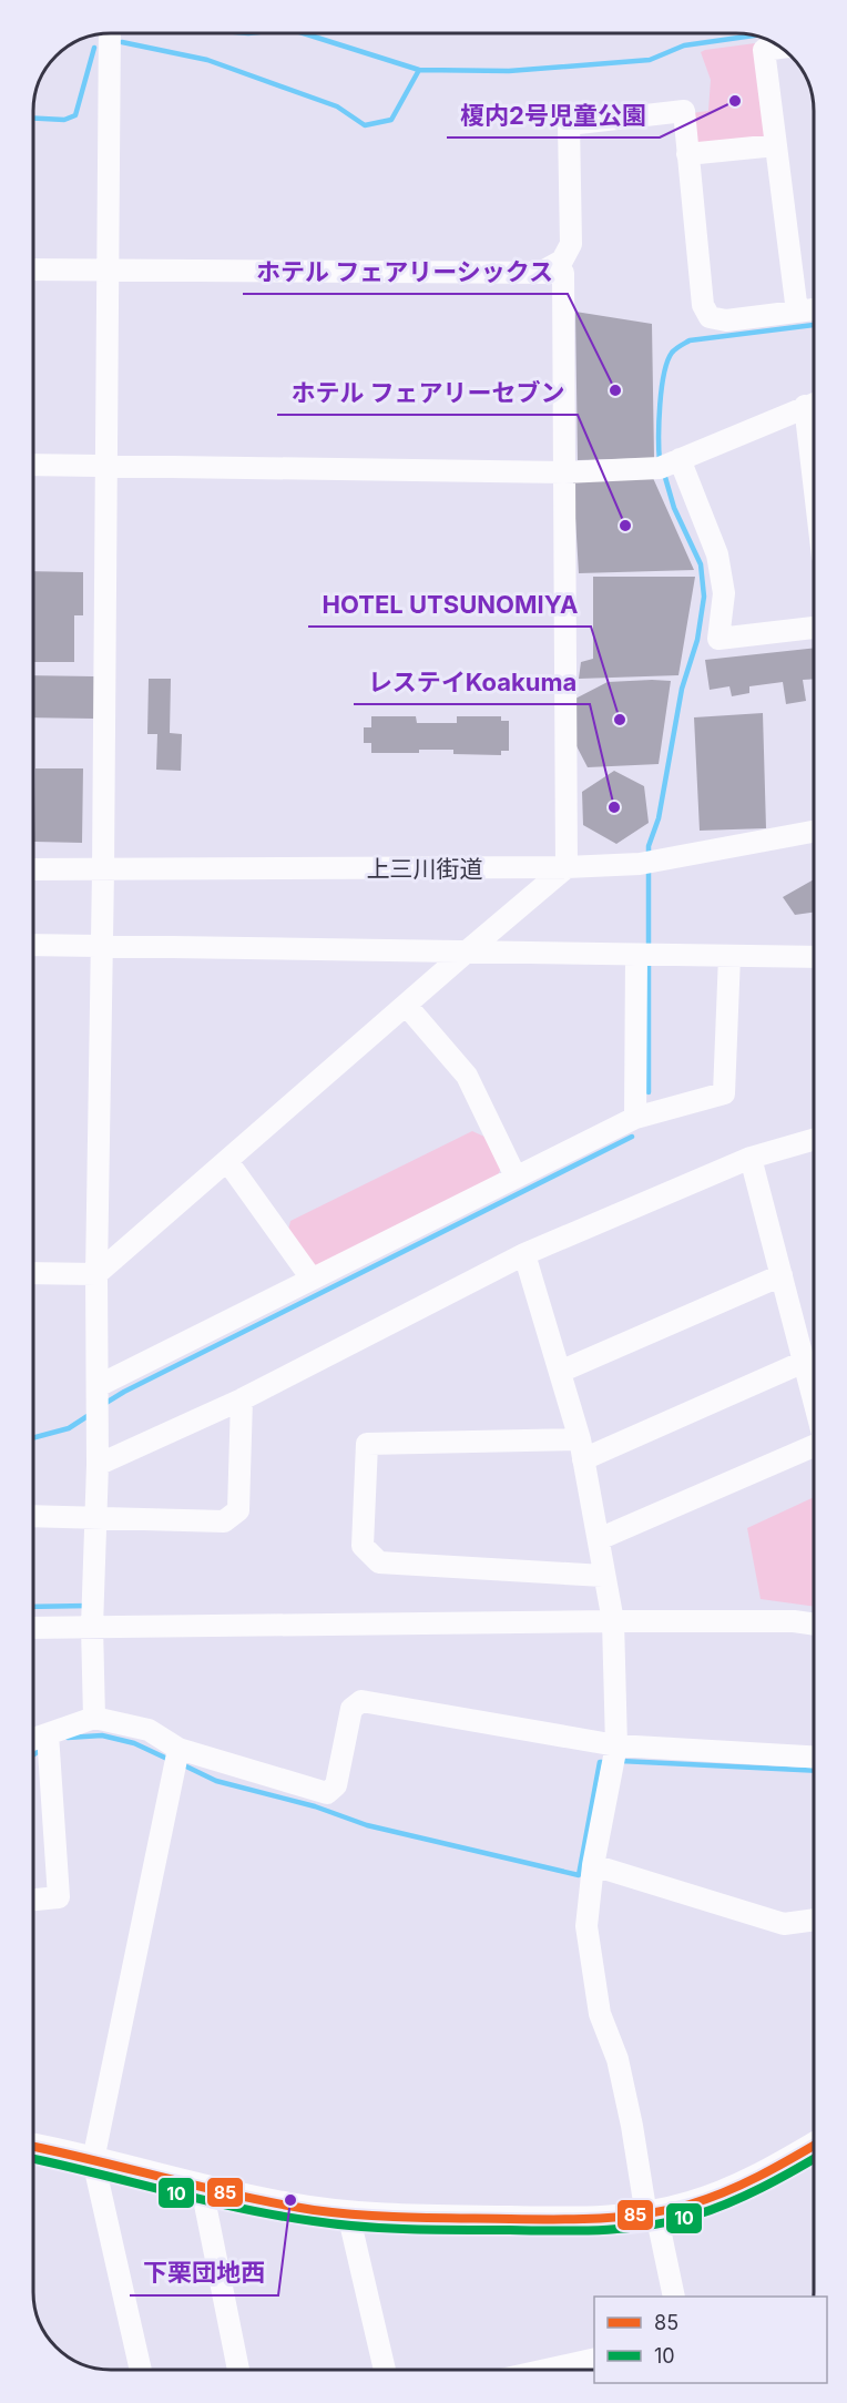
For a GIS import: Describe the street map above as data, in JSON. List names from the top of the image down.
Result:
{
  "streets": {
    "street": ["上三川街道"]
  },
  "places": [
    "榎内2号児童公園",
    "ホテル フェアリーシックス",
    "ホテル フェアリーセブン",
    "HOTEL UTSUNOMIYA",
    "レステイKoakuma",
    "下栗団地西"
  ],
  "lines": ["transit line 85", "transit line 10"],
  "legend": ["85", "10"]
}
